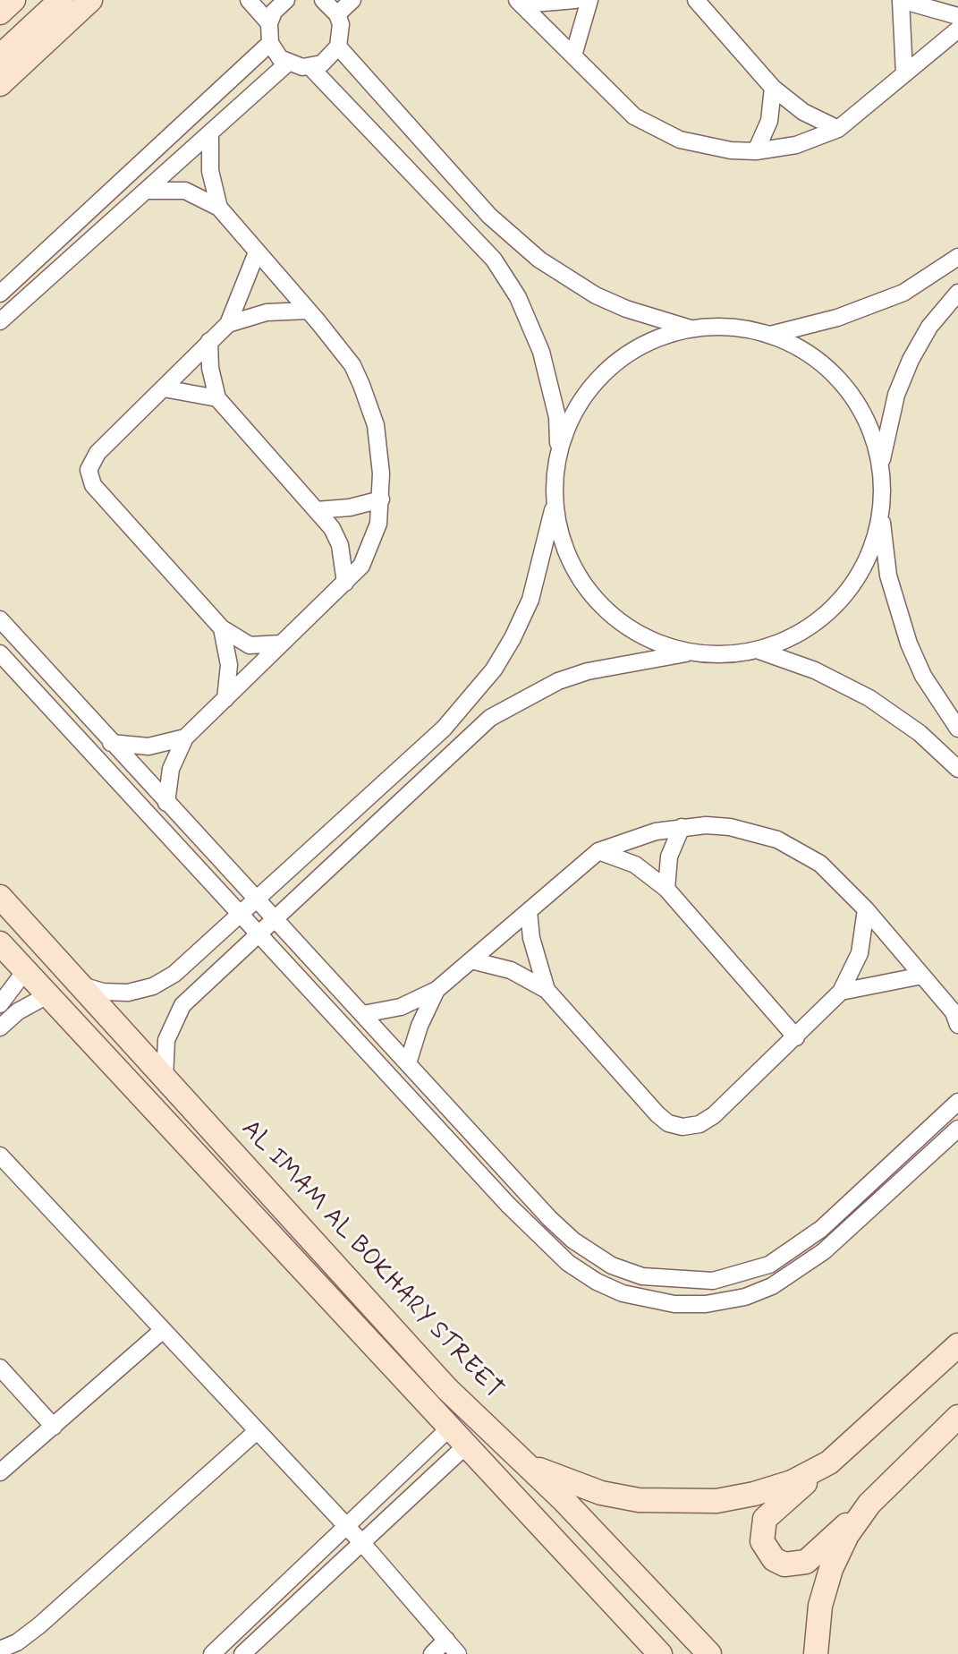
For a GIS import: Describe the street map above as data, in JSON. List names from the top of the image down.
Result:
{
  "streets": {
    "street": ["AL IMAM AL BOKHARY STREET"]
  }
}
